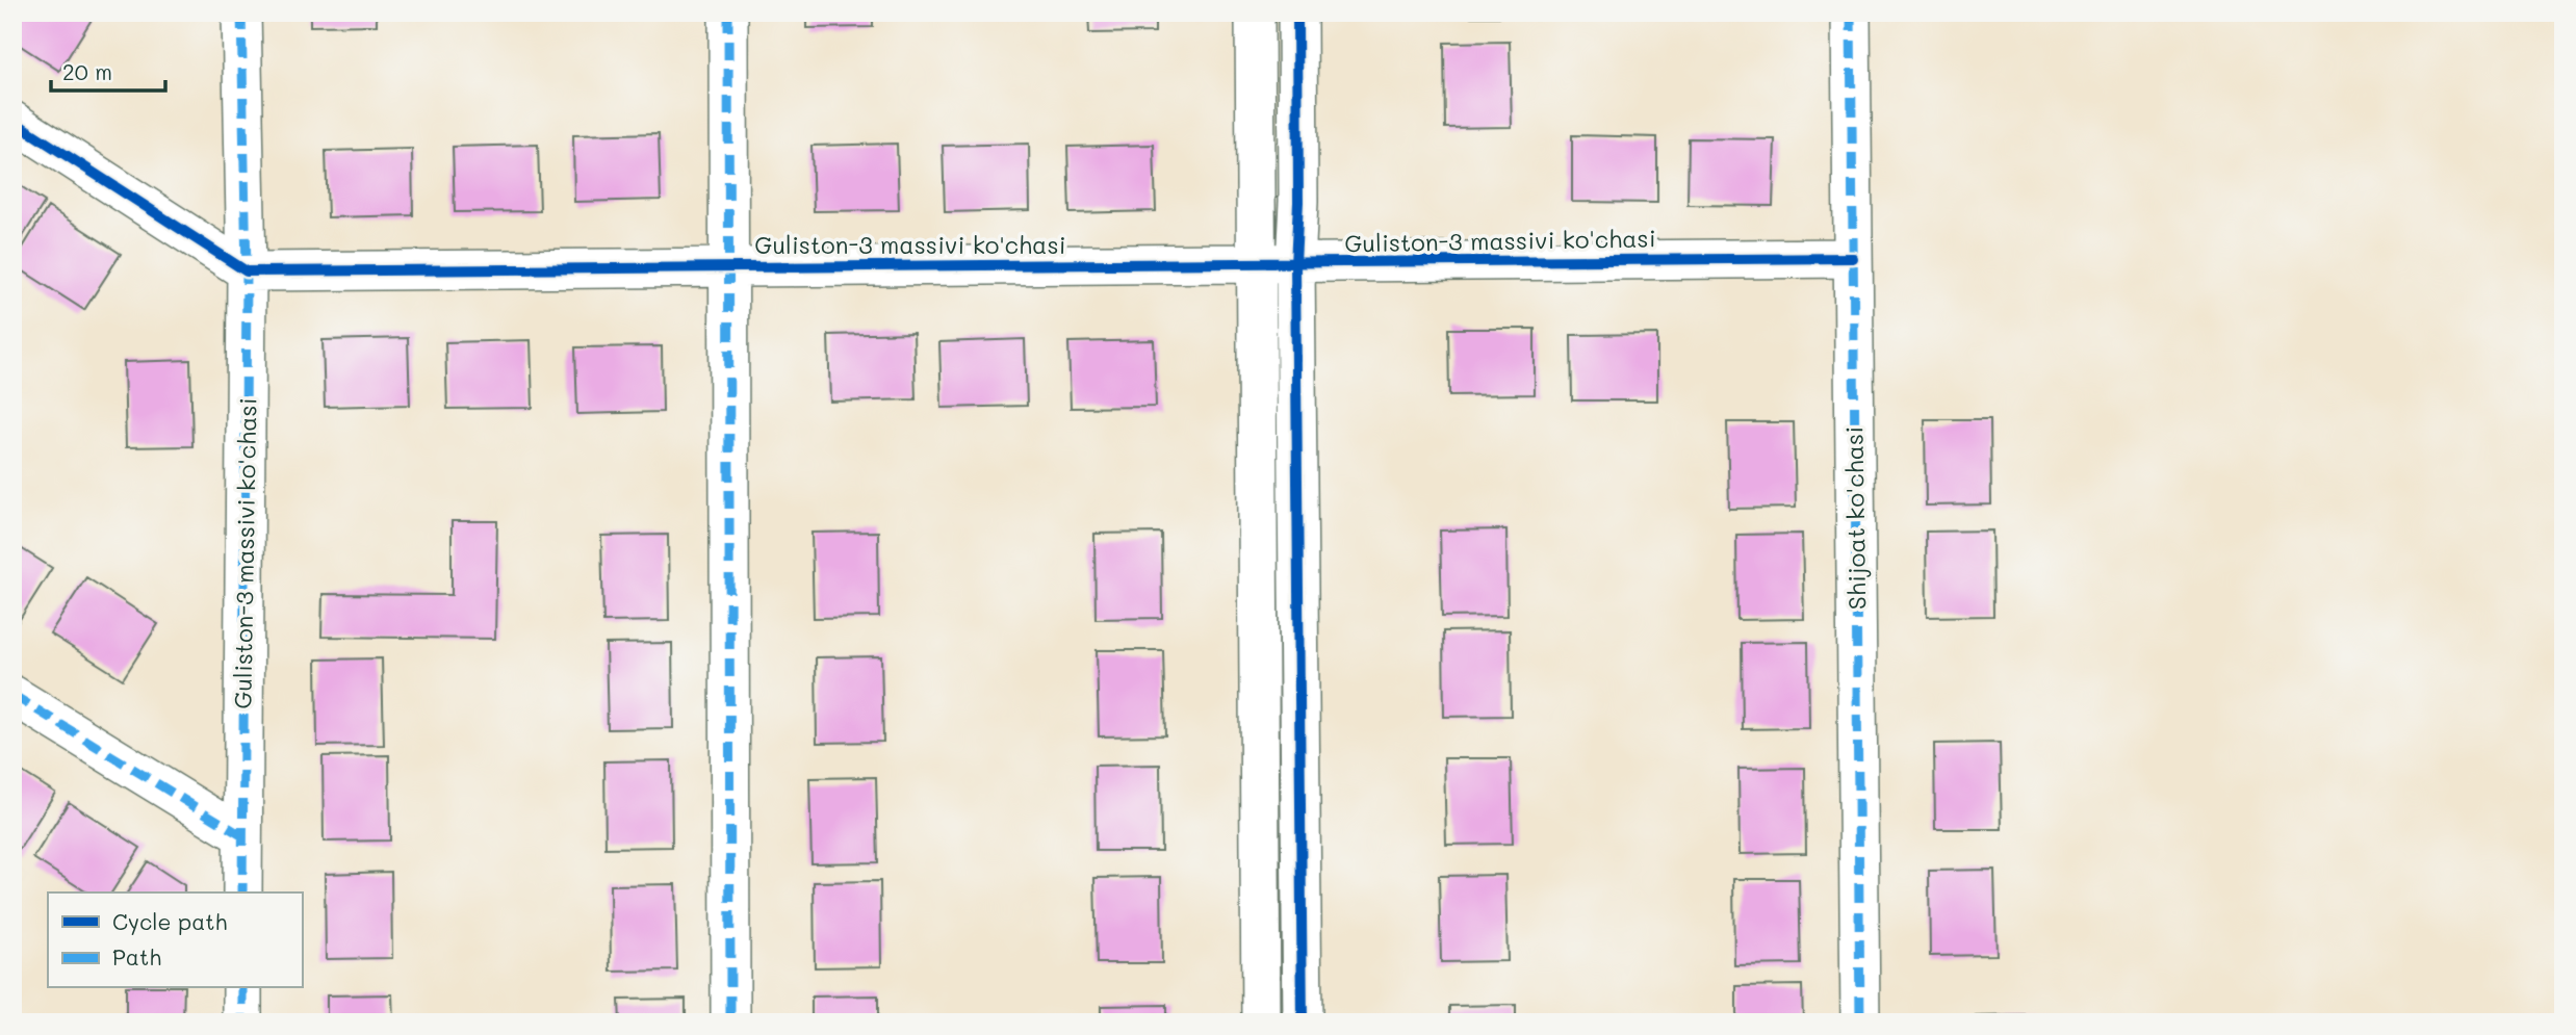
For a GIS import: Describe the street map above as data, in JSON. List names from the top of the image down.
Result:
{
  "streets": {
    "street": ["Guliston-3 massivi ko'chasi", "Shijoat ko'chasi"]
  },
  "crossings": [
    ["Guliston-3 massivi ko'chasi", "Shijoat ko'chasi"]
  ],
  "legend": ["Cycle path", "Path"],
  "scale_bar": "20 m"
}
